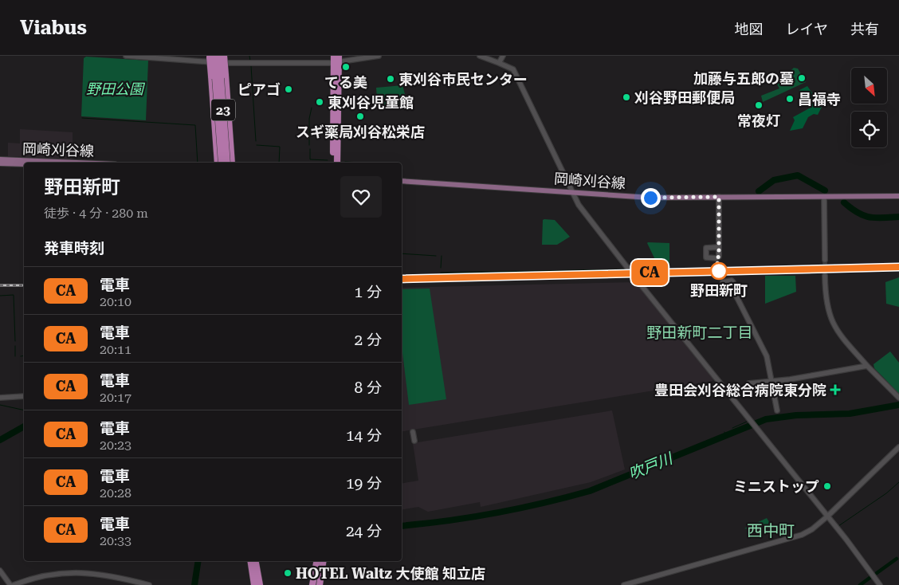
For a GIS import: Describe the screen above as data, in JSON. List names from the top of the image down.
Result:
{
  "streets": {
    "highway": ["23"],
    "main road": ["岡崎刈谷線"]
  },
  "districts": ["野田新町二丁目", "西中町"],
  "water": ["吹戸川"],
  "parks": ["野田公園"],
  "places": {
    "other": [
      "てる美",
      "加藤与五郎の墓",
      "東刈谷市民センター",
      "ピアゴ",
      "刈谷野田郵便局",
      "昌福寺",
      "東刈谷児童館",
      "常夜灯",
      "スギ薬局刈谷松栄店",
      "野田新町",
      "ミニストップ",
      "HOTEL Waltz 大使館 知立店"
    ],
    "health": ["豊田会刈谷総合病院東分院"]
  },
  "north": "bottom right",
  "page": {
    "header": "Viabus",
    "nav": ["地図", "レイヤ", "共有"],
    "on_map": "CA",
    "heading": [
      ["野田新町", "徒歩 · 4 分 · 280 m"],
      "発車時刻"
    ],
    "list": [
      {
        "mark": "CA",
        "name": "電車",
        "note": "20:10",
        "value": "1 分"
      },
      {
        "mark": "CA",
        "name": "電車",
        "note": "20:11",
        "value": "2 分"
      },
      {
        "mark": "CA",
        "name": "電車",
        "note": "20:17",
        "value": "8 分"
      },
      {
        "mark": "CA",
        "name": "電車",
        "note": "20:23",
        "value": "14 分"
      },
      {
        "mark": "CA",
        "name": "電車",
        "note": "20:28",
        "value": "19 分"
      },
      {
        "mark": "CA",
        "name": "電車",
        "note": "20:33",
        "value": "24 分"
      }
    ]
  }
}
